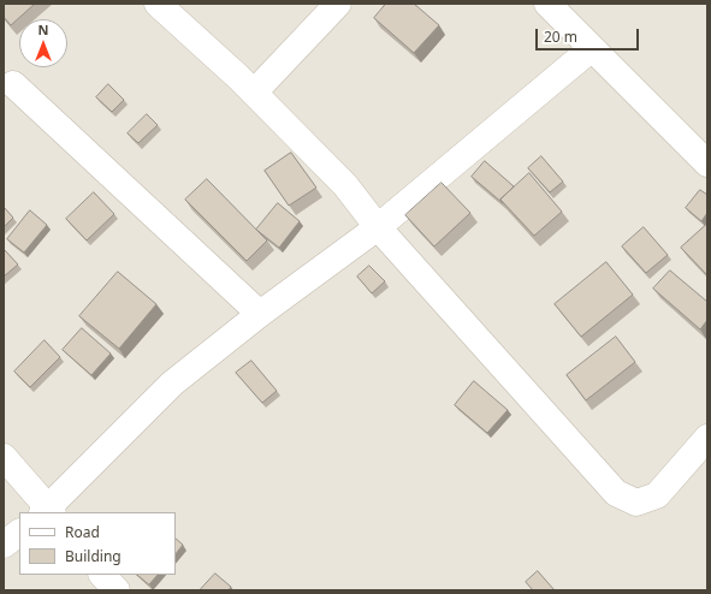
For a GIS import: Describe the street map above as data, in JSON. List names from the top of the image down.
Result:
{
  "legend": ["Road", "Building"],
  "scale_bar": "20 m",
  "north": "top"
}
